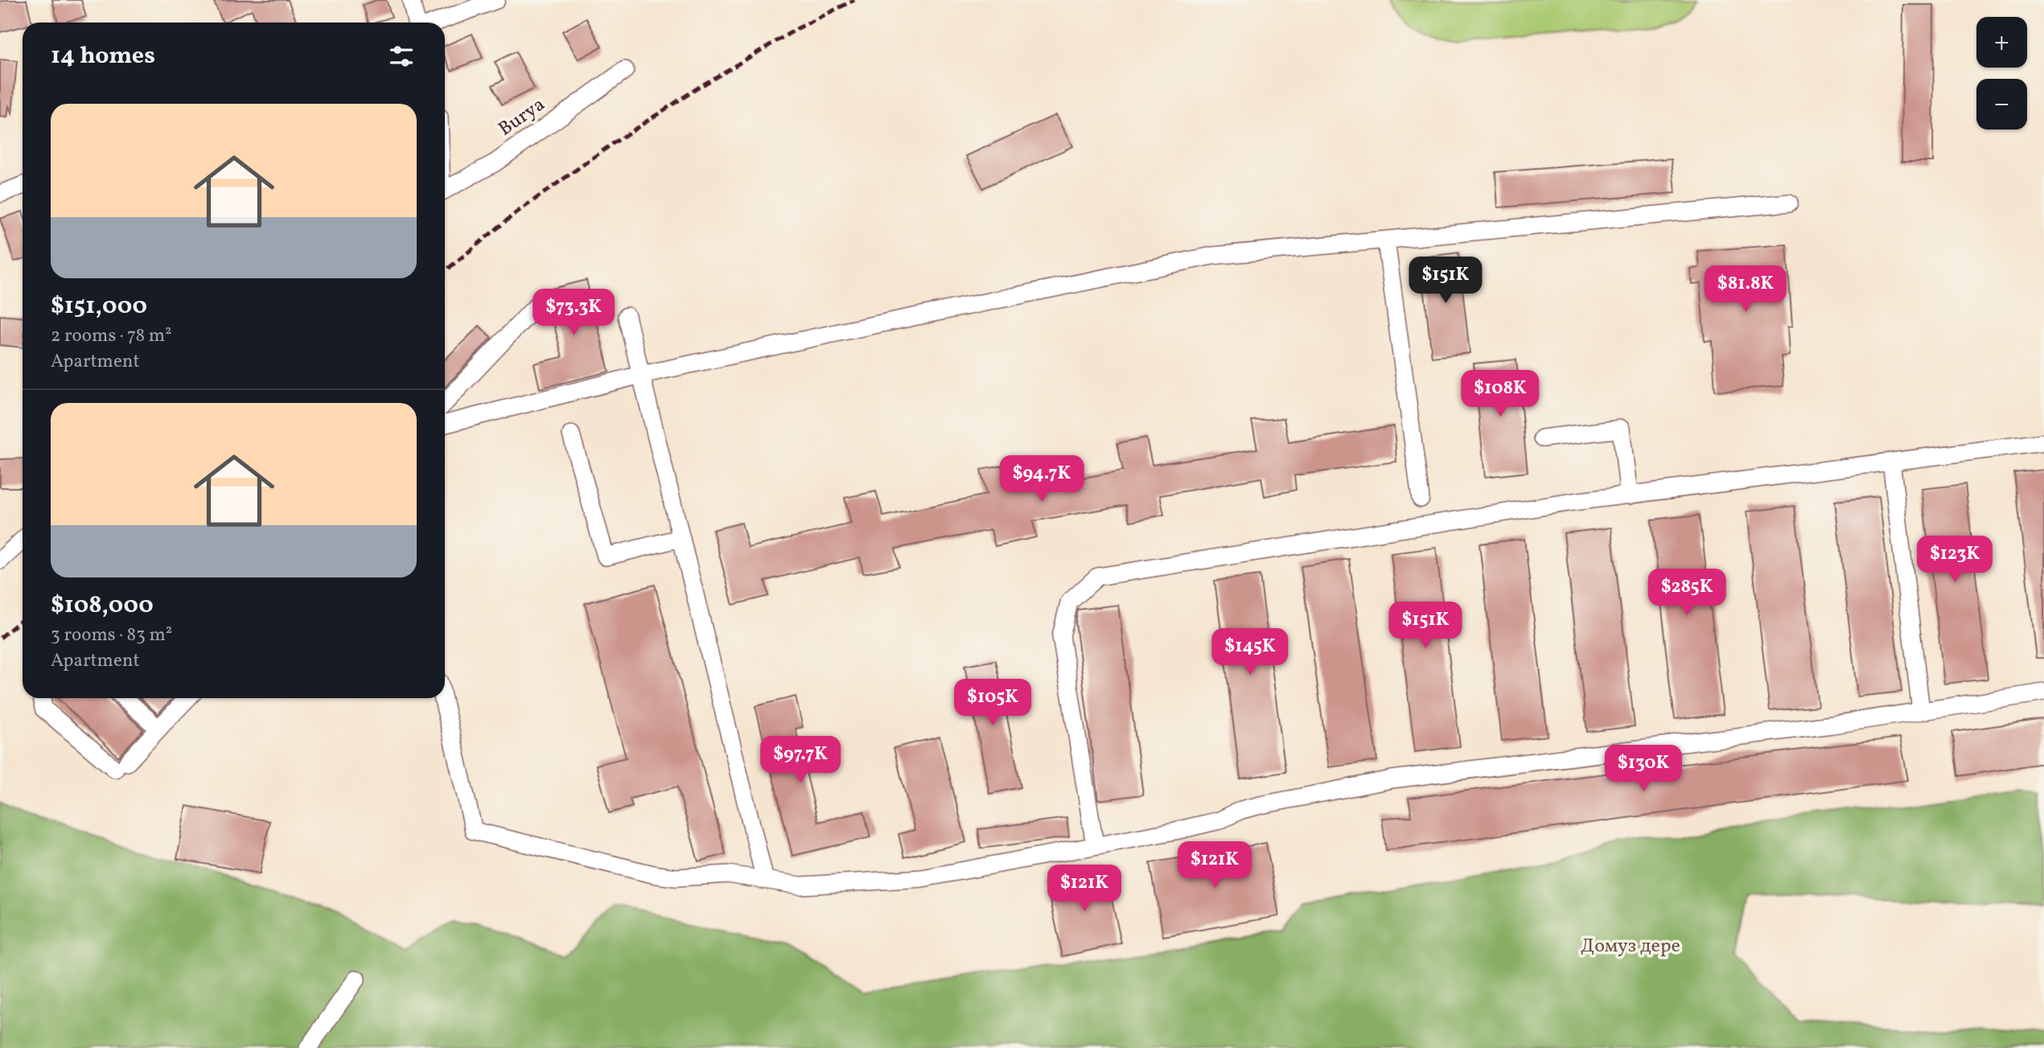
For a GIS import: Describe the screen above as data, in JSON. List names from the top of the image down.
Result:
{
  "streets": {
    "street": ["Burya"]
  },
  "parks": ["Домуз дере"],
  "page": {
    "map_buttons": ["+", "−"],
    "heading": "14 homes",
    "list": [
      {
        "name": "$151,000",
        "note": "2 rooms · 78 m² · Apartment"
      },
      {
        "name": "$108,000",
        "note": "3 rooms · 83 m² · Apartment"
      }
    ],
    "price": [
      "$151K",
      "$81.8K",
      "$73.3K",
      "$108K",
      "$94.7K",
      "$123K",
      "$285K",
      "$151K",
      "$145K",
      "$105K",
      "$97.7K",
      "$130K",
      "$121K",
      "$121K"
    ]
  }
}
